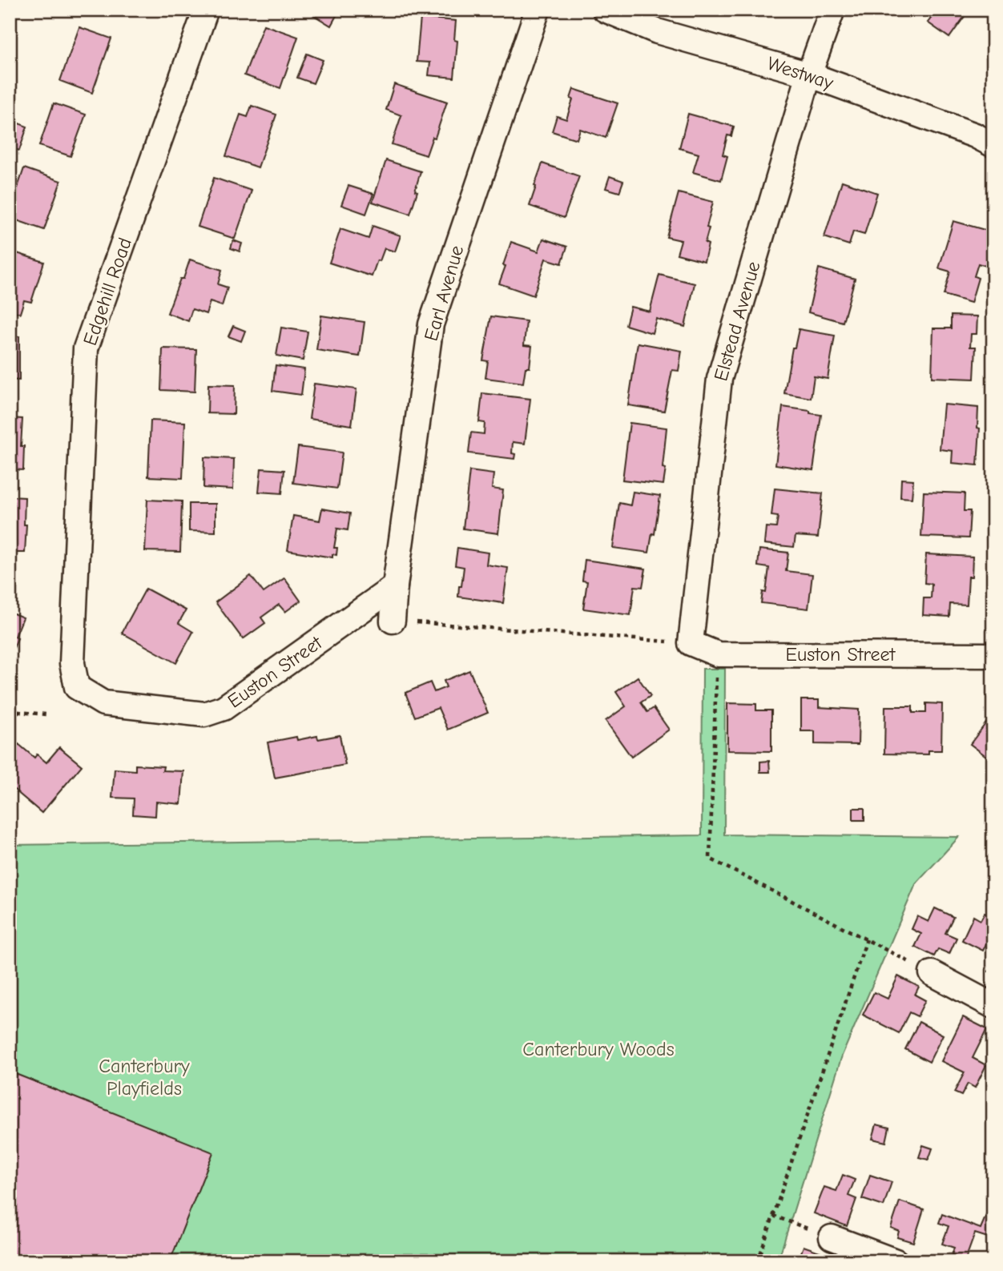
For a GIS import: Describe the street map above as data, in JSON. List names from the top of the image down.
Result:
{
  "streets": {
    "street": [
      "Westway",
      "Edgehill Road",
      "Earl Avenue",
      "Elstead Avenue",
      "Euston Street"
    ]
  },
  "crossings": [
    ["Westway", "Elstead Avenue"],
    ["Edgehill Road", "Euston Street"],
    ["Earl Avenue", "Euston Street"],
    ["Elstead Avenue", "Euston Street"]
  ],
  "parks": ["Canterbury Woods", "Canterbury Playfields"]
}
